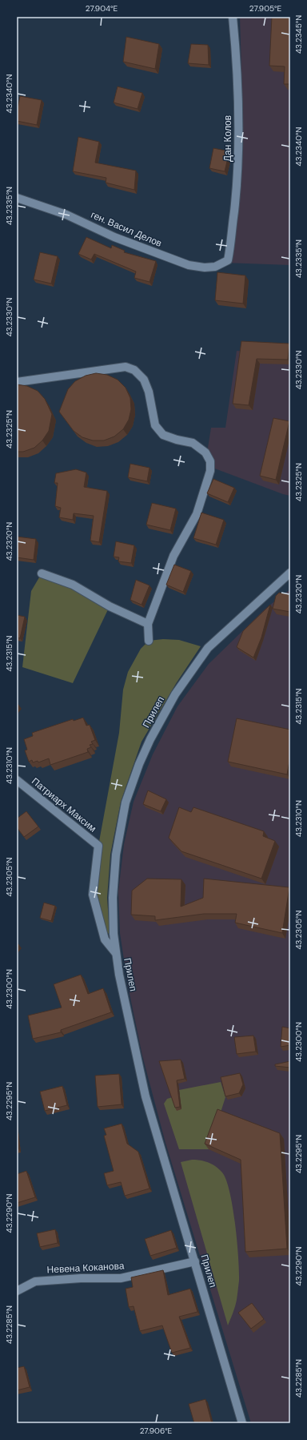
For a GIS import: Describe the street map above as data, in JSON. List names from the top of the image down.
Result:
{
  "streets": {
    "street": [
      "Дан Колов",
      "ген. Васил Делов",
      "Прилеп",
      "Патриарх Максим",
      "Невена Коканова"
    ]
  },
  "crossings": [
    ["Дан Колов", "ген. Васил Делов"],
    ["Прилеп", "Патриарх Максим"],
    ["Прилеп", "Невена Коканова"]
  ],
  "coordinates": [
    "27.904°E",
    "27.905°E",
    "43.2345°N",
    "43.2340°N",
    "43.2335°N",
    "43.2330°N",
    "43.2325°N",
    "43.2320°N",
    "43.2315°N",
    "43.2310°N",
    "43.2305°N",
    "43.2300°N",
    "43.2295°N",
    "43.2290°N",
    "43.2285°N",
    "27.906°E"
  ]
}
